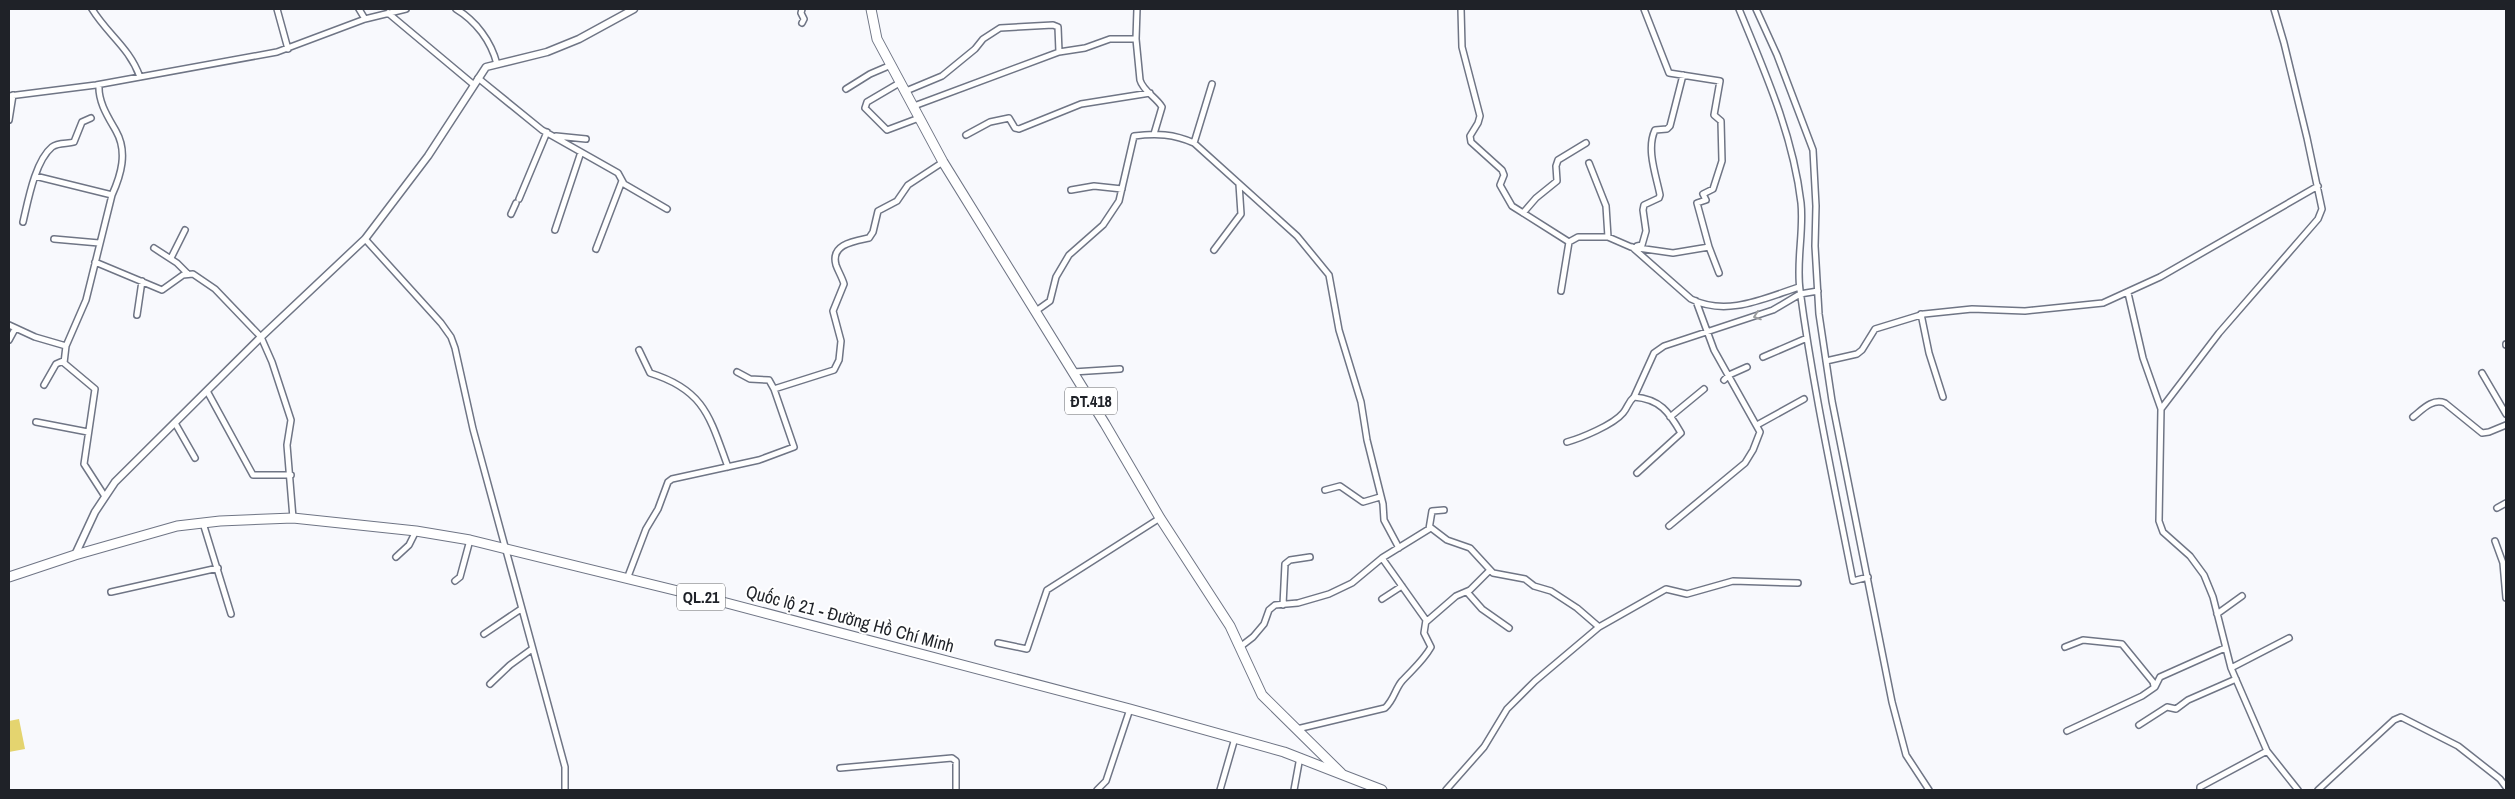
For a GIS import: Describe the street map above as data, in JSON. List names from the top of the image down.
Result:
{
  "streets": {
    "main road": ["ĐT.418", "QL.21", "Quốc lộ 21 - Đường Hồ Chí Minh"]
  },
  "crossings": [
    ["ĐT.418", "Quốc lộ 21 - Đường Hồ Chí Minh"]
  ]
}
